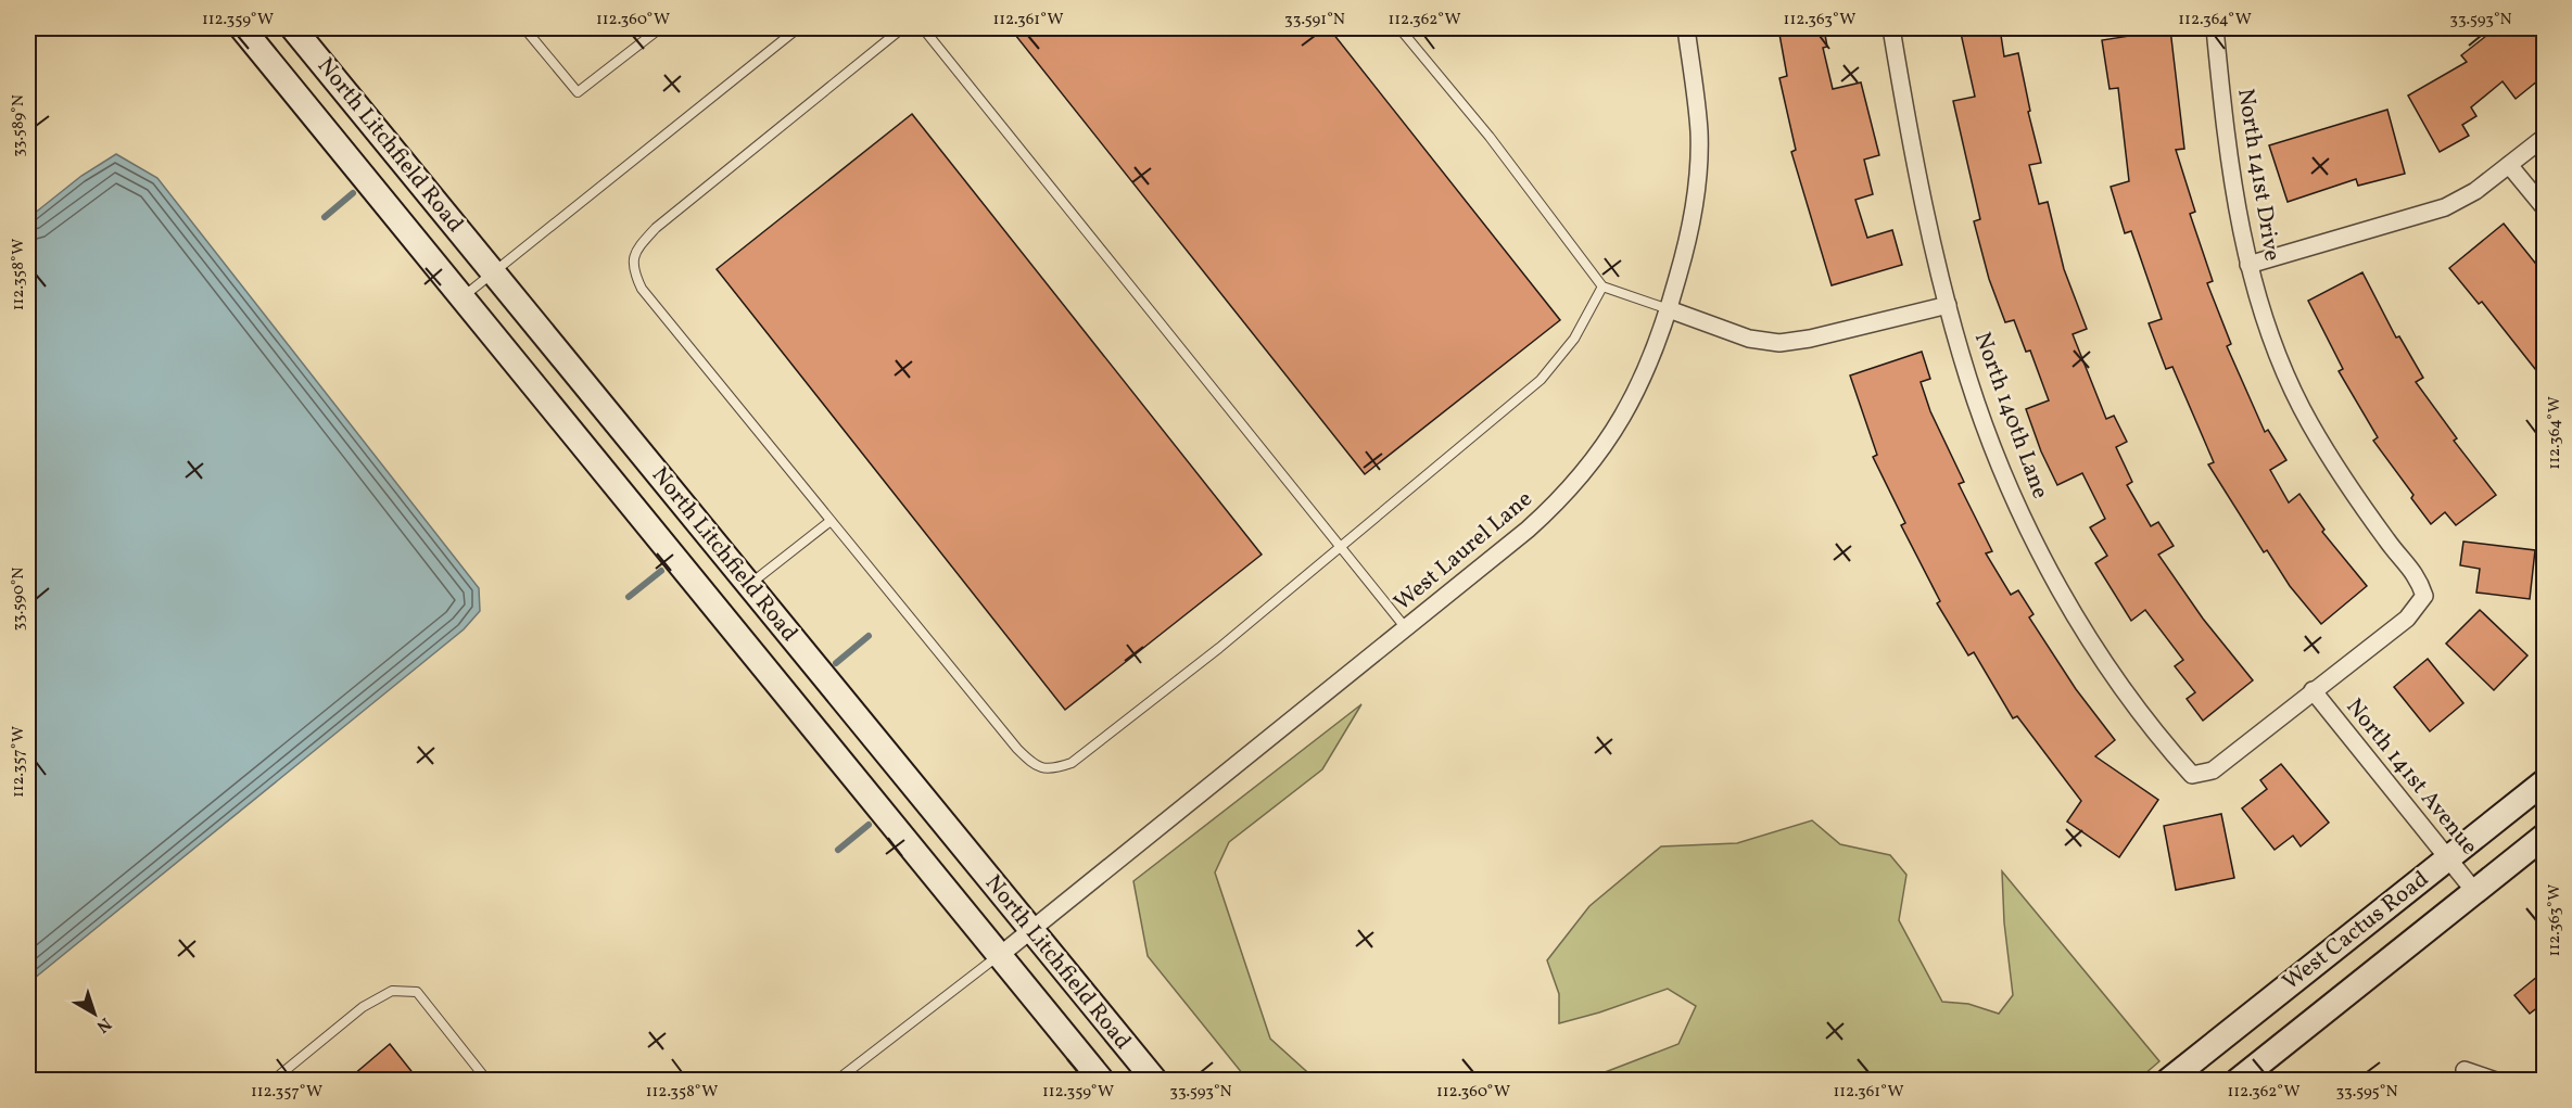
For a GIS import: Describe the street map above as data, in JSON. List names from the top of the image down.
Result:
{
  "streets": {
    "main road": ["North Litchfield Road", "West Cactus Road"],
    "street": [
      "North 141st Drive",
      "North 140th Lane",
      "West Laurel Lane",
      "North 141st Avenue"
    ]
  },
  "crossings": [
    ["North Litchfield Road", "West Laurel Lane"],
    ["North 141st Drive", "North 140th Lane"],
    ["North 141st Drive", "North 141st Avenue"],
    ["North 140th Lane", "North 141st Avenue"],
    ["North 141st Avenue", "West Cactus Road"]
  ],
  "north": "bottom right",
  "coordinates": [
    "112.359°W",
    "112.360°W",
    "112.361°W",
    "33.591°N",
    "112.362°W",
    "112.363°W",
    "112.364°W",
    "33.593°N",
    "33.589°N",
    "112.358°W",
    "33.590°N",
    "112.357°W",
    "33.595°N"
  ]
}
